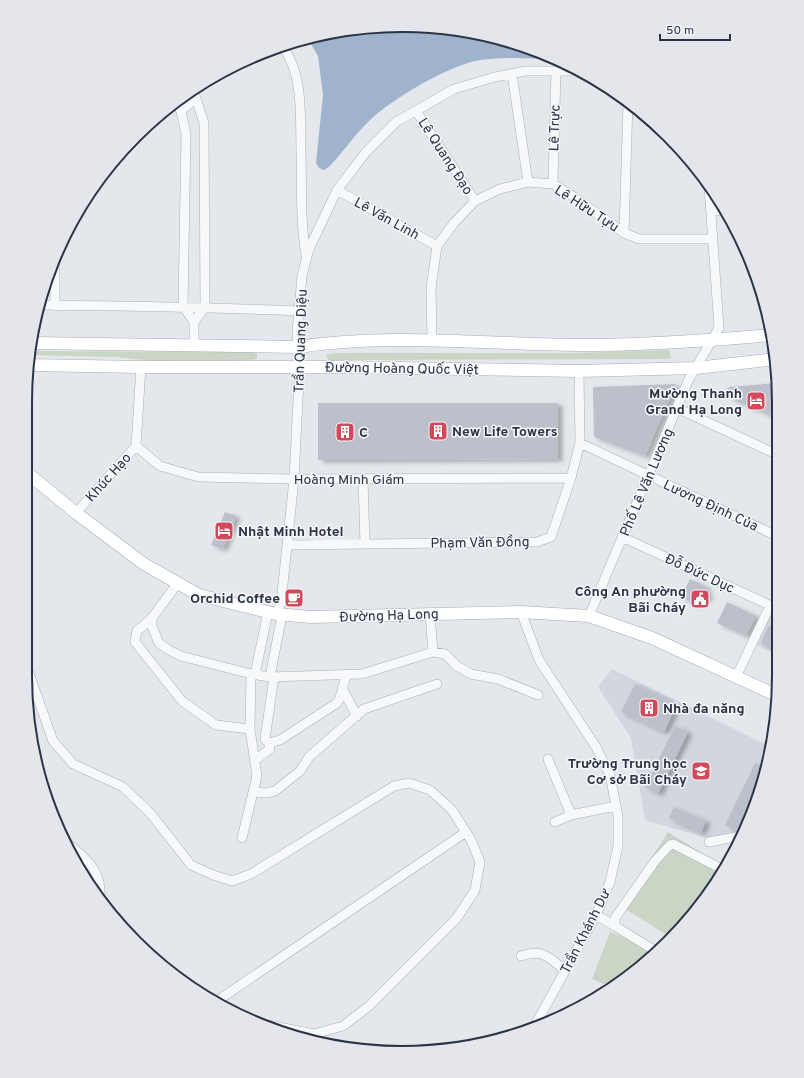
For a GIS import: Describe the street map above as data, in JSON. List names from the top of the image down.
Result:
{
  "streets": {
    "main road": ["Đường Hoàng Quốc Việt", "Đường Hạ Long"],
    "street": [
      "Lê Trực",
      "Lê Quang Đạo",
      "Lê Hữu Tựu",
      "Lê Văn Linh",
      "Trần Quang Diệu",
      "Khúc Hạo",
      "Hoàng Minh Giám",
      "Phố Lê Văn Lương",
      "Lương Định Của",
      "Phạm Văn Đồng",
      "Đỗ Đức Dục",
      "Trần Khánh Dư"
    ]
  },
  "crossings": [
    ["Lê Trực", "Lê Hữu Tựu"],
    ["Lê Trực", "Trần Quang Diệu"],
    ["Lê Quang Đạo", "Lê Hữu Tựu"],
    ["Lê Quang Đạo", "Trần Quang Diệu"],
    ["Lê Hữu Tựu", "Lê Văn Linh"],
    ["Lê Hữu Tựu", "Đường Hoàng Quốc Việt"],
    ["Lê Hữu Tựu", "Phố Lê Văn Lương"],
    ["Lê Văn Linh", "Trần Quang Diệu"],
    ["Trần Quang Diệu", "Đường Hoàng Quốc Việt"],
    ["Trần Quang Diệu", "Hoàng Minh Giám"],
    ["Trần Quang Diệu", "Phạm Văn Đồng"],
    ["Trần Quang Diệu", "Đường Hạ Long"],
    ["Đường Hoàng Quốc Việt", "Khúc Hạo"],
    ["Đường Hoàng Quốc Việt", "Phố Lê Văn Lương"],
    ["Đường Hoàng Quốc Việt", "Phạm Văn Đồng"],
    ["Khúc Hạo", "Hoàng Minh Giám"],
    ["Khúc Hạo", "Đường Hạ Long"],
    ["Hoàng Minh Giám", "Phạm Văn Đồng"],
    ["Phố Lê Văn Lương", "Lương Định Của"],
    ["Phố Lê Văn Lương", "Đỗ Đức Dục"],
    ["Phố Lê Văn Lương", "Đường Hạ Long"],
    ["Lương Định Của", "Phạm Văn Đồng"],
    ["Đường Hạ Long", "Trần Khánh Dư"]
  ],
  "places": {
    "hotel": ["Mường Thanh Grand Hạ Long", "Nhật Minh Hotel"],
    "building": ["New Life Towers", "C", "Nhà đa năng"],
    "cafe": ["Orchid Coffee"],
    "public building": ["Công An phường Bãi Cháy"],
    "school or university": ["Trường Trung học Cơ sở Bãi Cháy"]
  },
  "scale_bar": "50 m"
}
